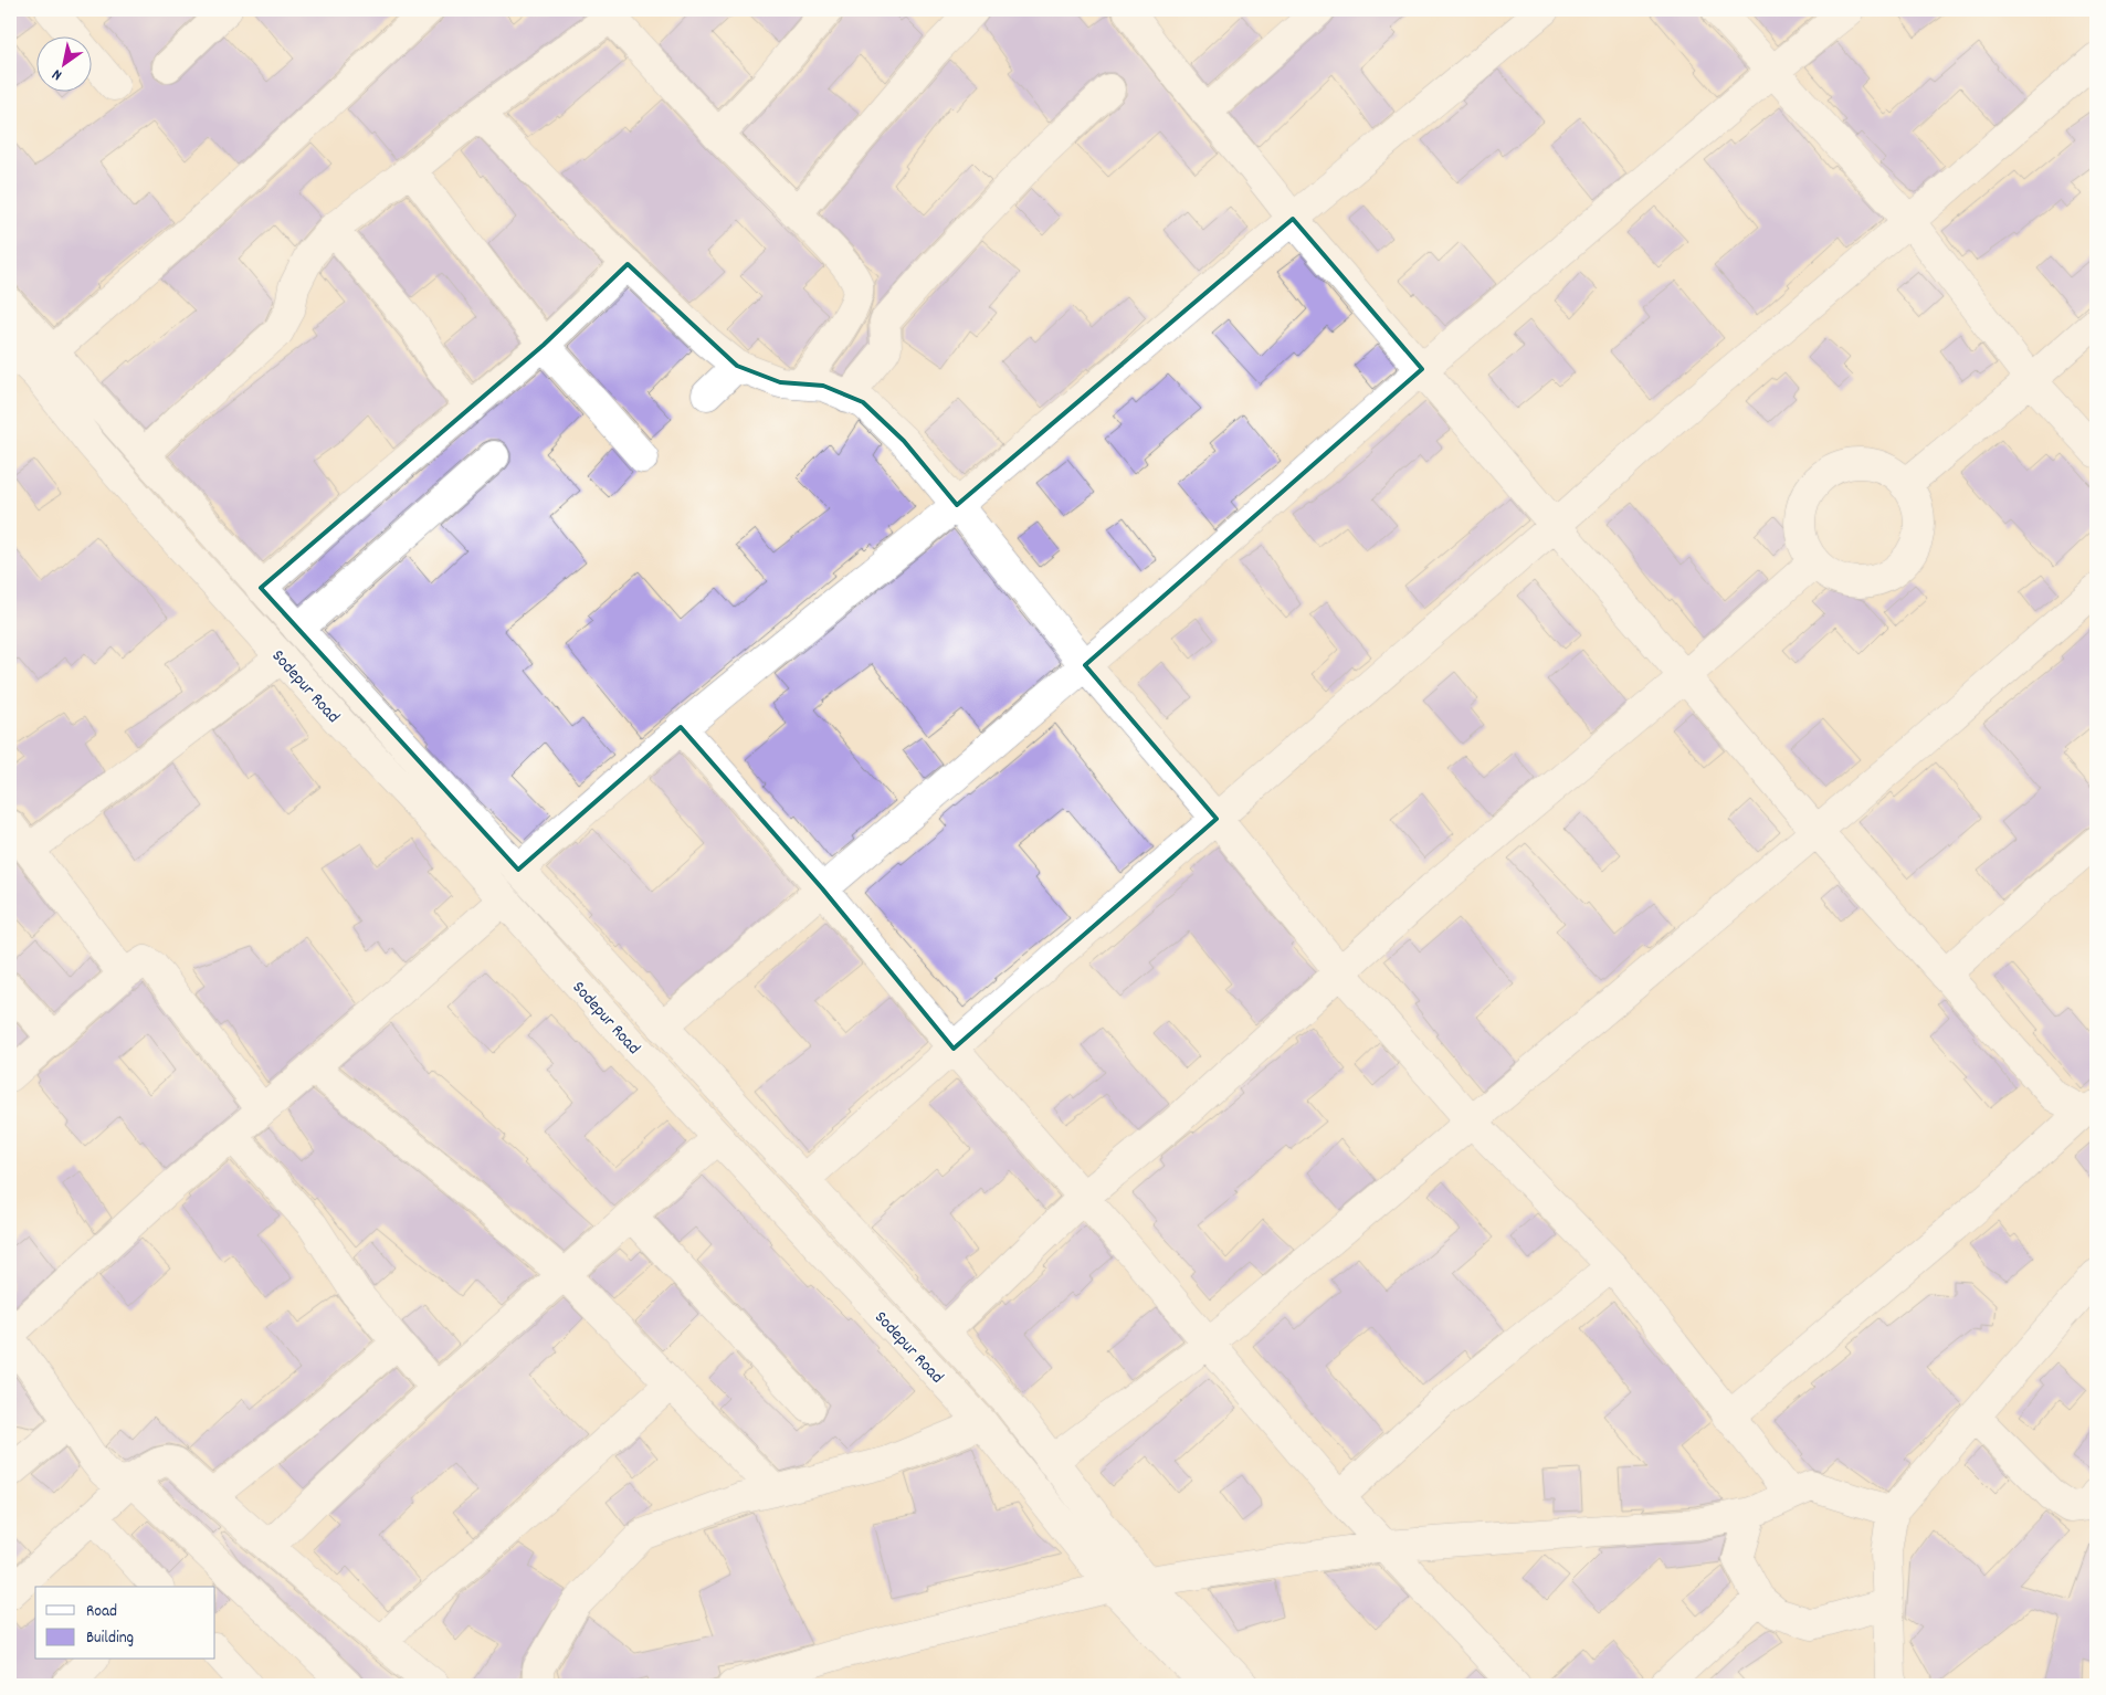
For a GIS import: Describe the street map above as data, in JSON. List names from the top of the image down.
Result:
{
  "streets": {
    "street": ["Sodepur Road"]
  },
  "legend": ["Road", "Building"],
  "north": "bottom left"
}
